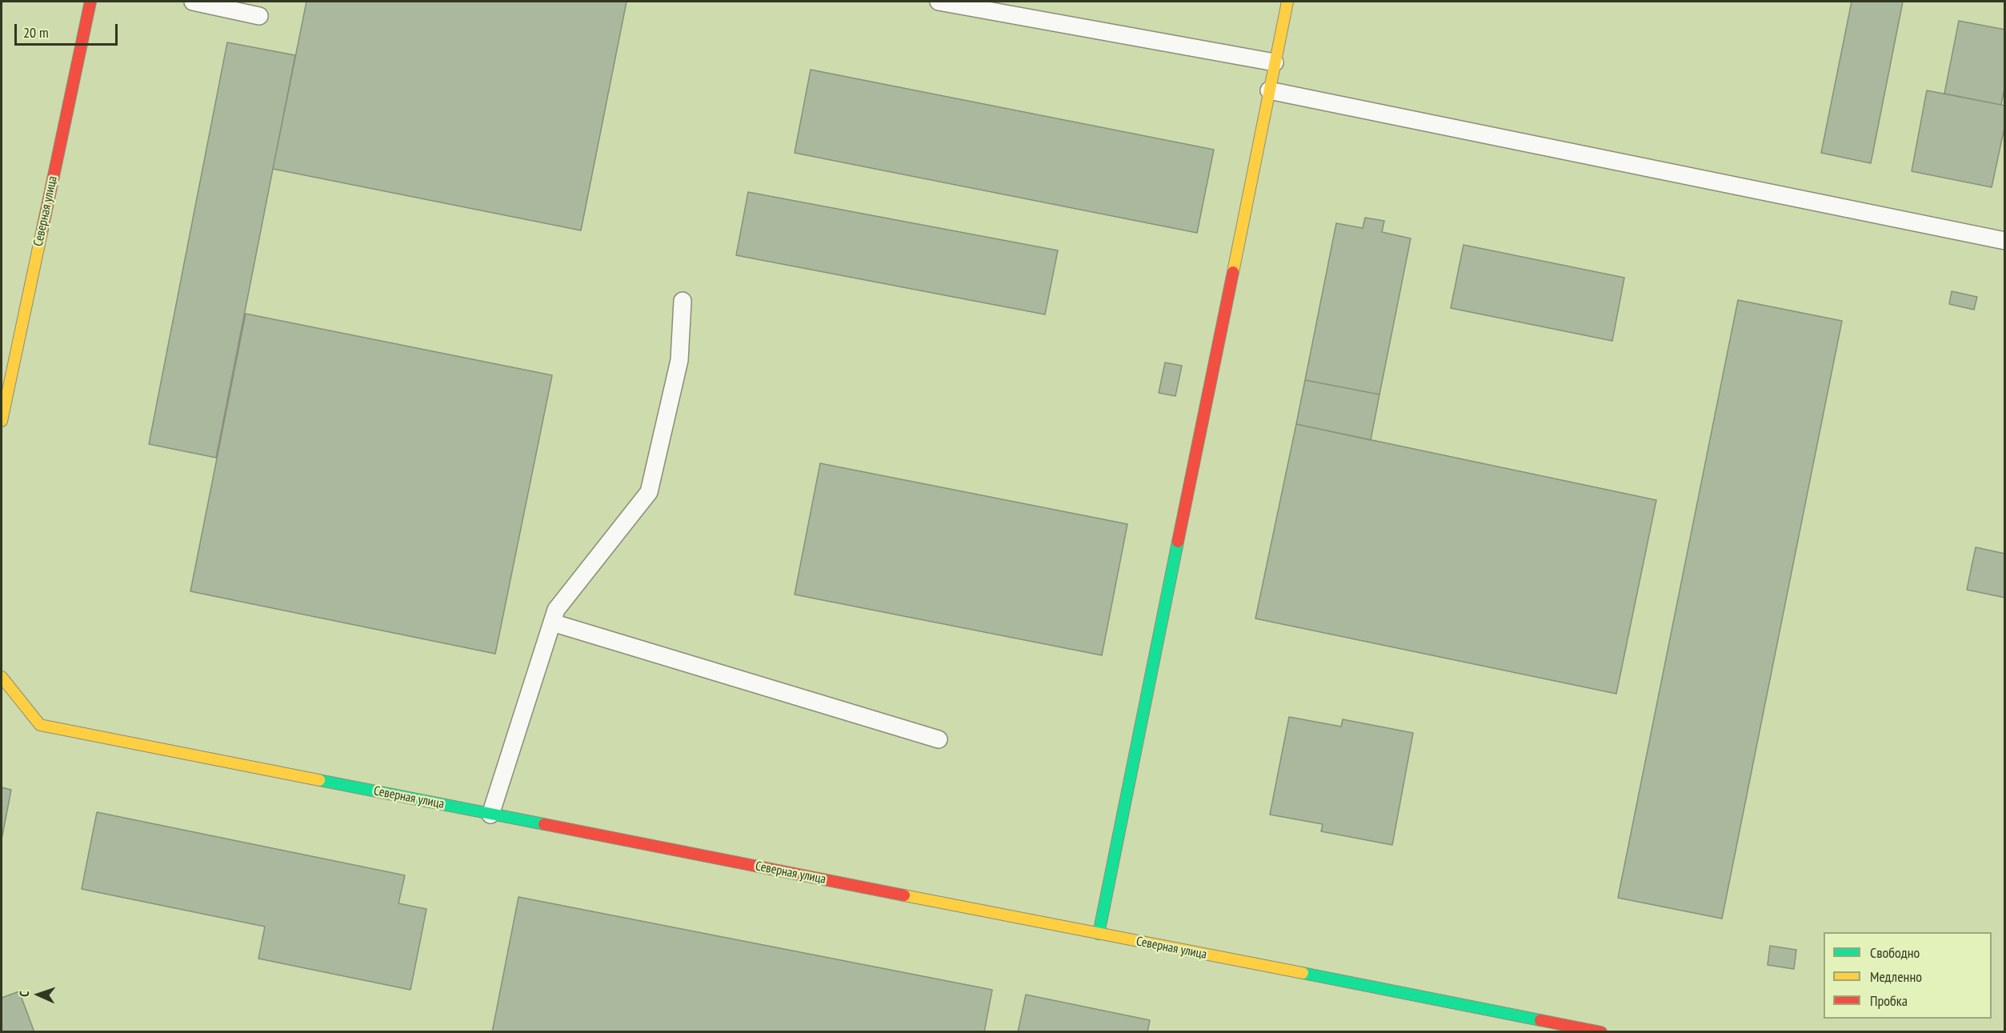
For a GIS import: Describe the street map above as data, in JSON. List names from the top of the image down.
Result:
{
  "streets": {
    "street": ["Северная улица"]
  },
  "legend": ["Свободно", "Медленно", "Пробка"],
  "scale_bar": "20 m",
  "north": "left"
}
